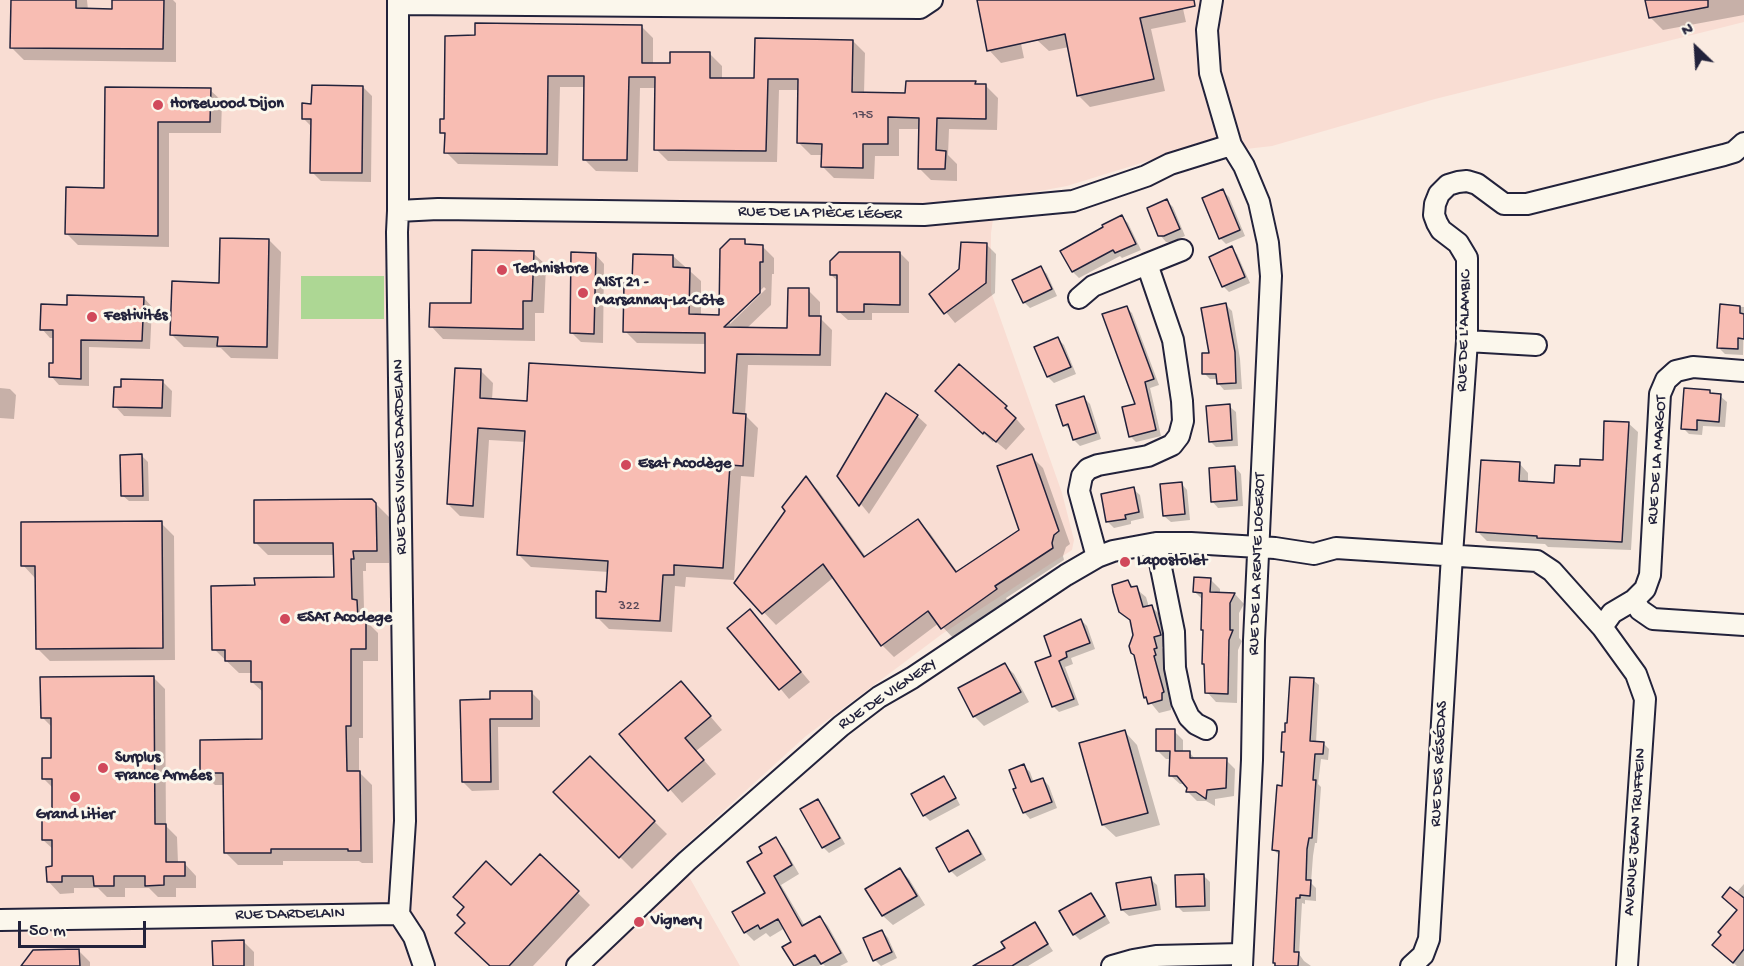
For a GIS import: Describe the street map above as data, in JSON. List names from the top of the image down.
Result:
{
  "streets": {
    "street": [
      "RUE DE LA PIÈCE LÉGER",
      "RUE DE L'ALAMBIC",
      "RUE DES VIGNES DARDELAIN",
      "RUE DE LA MARGOT",
      "RUE DE LA RENTE LOGEROT",
      "RUE DE VIGNERY",
      "RUE DES RÉSÉDAS",
      "AVENUE JEAN TRUFFEIN",
      "RUE DARDELAIN"
    ]
  },
  "crossings": [
    ["RUE DE LA PIÈCE LÉGER", "RUE DES VIGNES DARDELAIN"],
    ["RUE DE LA PIÈCE LÉGER", "RUE DE LA RENTE LOGEROT"],
    ["RUE DE L'ALAMBIC", "RUE DE VIGNERY"],
    ["RUE DE L'ALAMBIC", "RUE DES RÉSÉDAS"],
    ["RUE DES VIGNES DARDELAIN", "RUE DARDELAIN"],
    ["RUE DE LA RENTE LOGEROT", "RUE DE VIGNERY"],
    ["RUE DE VIGNERY", "RUE DES RÉSÉDAS"],
    ["RUE DE VIGNERY", "AVENUE JEAN TRUFFEIN"]
  ],
  "places": [
    "Horsewood Dijon",
    "Technistore",
    "AIST 21 - Marsannay-La-Côte",
    "Festivités",
    "Esat Acodège",
    "Lapostolet",
    "ESAT Acodege",
    "Surplus France Armées",
    "Grand Litier",
    "Vignery"
  ],
  "house_numbers": ["175", "322"],
  "scale_bar": "50 m",
  "north": "top left"
}
